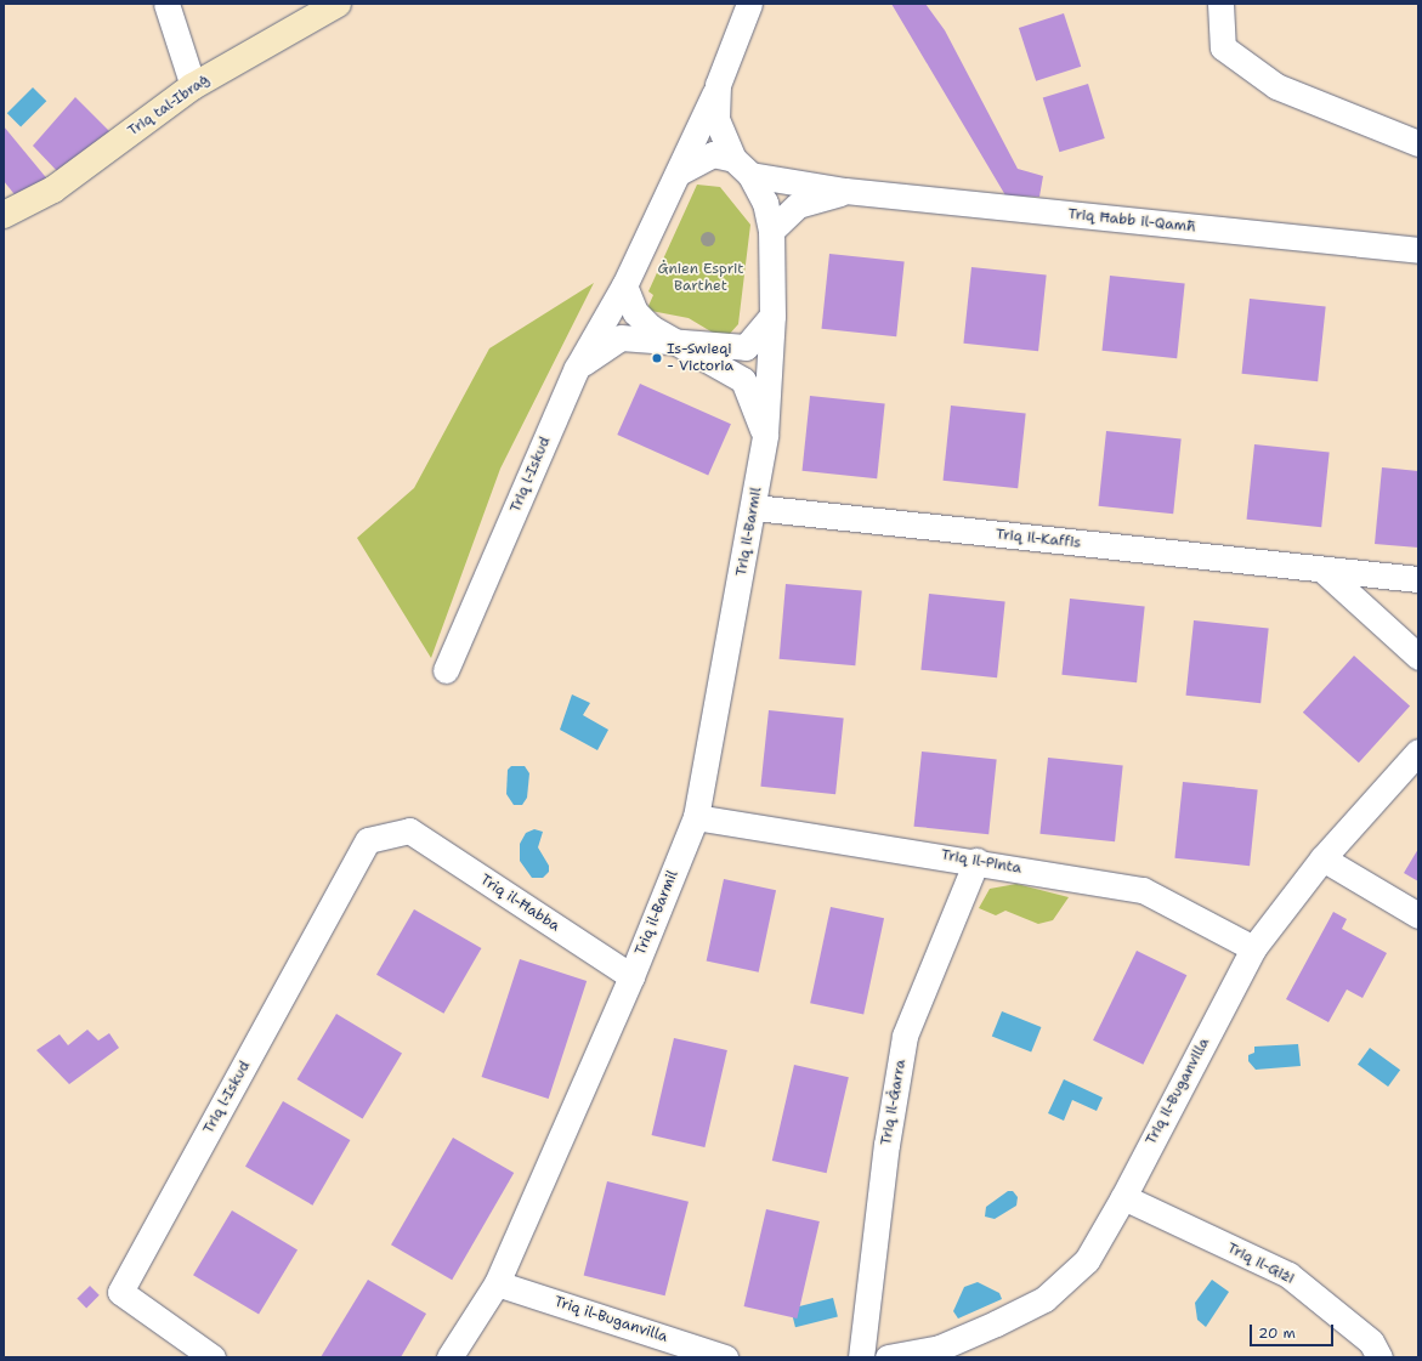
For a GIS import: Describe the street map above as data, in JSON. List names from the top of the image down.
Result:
{
  "streets": {
    "main road": ["Triq tal-Ibraġ"],
    "street": [
      "Triq Ħabb il-Qamħ",
      "Triq l-Iskud",
      "Triq il-Barmil",
      "Triq il-Kaffis",
      "Triq il-Pinta",
      "Triq il-Ħabba",
      "Triq il-Buganvilla",
      "Triq il-Ġarra",
      "Triq il-Giżi"
    ]
  },
  "crossings": [
    ["Triq Ħabb il-Qamħ", "Triq l-Iskud"],
    ["Triq Ħabb il-Qamħ", "Triq il-Barmil"],
    ["Triq l-Iskud", "Triq il-Barmil"],
    ["Triq l-Iskud", "Triq il-Ħabba"],
    ["Triq il-Barmil", "Triq il-Kaffis"],
    ["Triq il-Barmil", "Triq il-Pinta"],
    ["Triq il-Barmil", "Triq il-Ħabba"],
    ["Triq il-Barmil", "Triq il-Buganvilla"],
    ["Triq il-Pinta", "Triq il-Buganvilla"],
    ["Triq il-Pinta", "Triq il-Ġarra"],
    ["Triq il-Buganvilla", "Triq il-Giżi"]
  ],
  "parks": ["Ġnien Esprit Barthet"],
  "places": ["Is-Swieqi - Victoria"],
  "scale_bar": "20 m"
}
